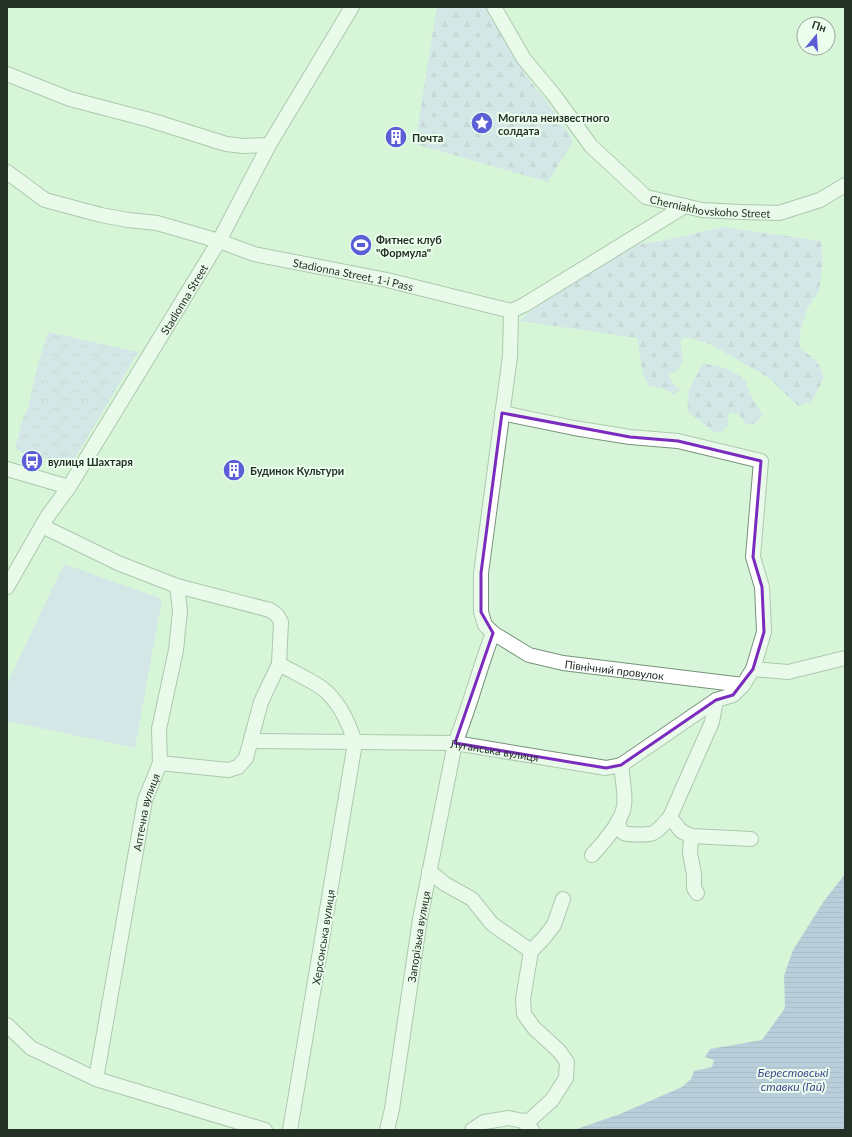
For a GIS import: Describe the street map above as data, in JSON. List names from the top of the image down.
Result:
{
  "streets": {
    "street": [
      "Cherniakhovskoho Street",
      "Stadionna Street, 1-i Pass",
      "Stadionna Street",
      "Північний провулок",
      "Луганська вулиця",
      "Аптечна вулиця",
      "Запорізька вулиця",
      "Херсонська вулиця"
    ]
  },
  "crossings": [
    ["Stadionna Street, 1-i Pass", "Stadionna Street"],
    ["Північний провулок", "Луганська вулиця"],
    ["Північний провулок", "Запорізька вулиця"],
    ["Луганська вулиця", "Запорізька вулиця"],
    ["Луганська вулиця", "Херсонська вулиця"]
  ],
  "water": ["Берестовські ставки (Гай)"],
  "places": {
    "place": ["Могила неизвестного солдата"],
    "building": ["Почта", "Будинок Культури"],
    "sports": ["Фитнес клуб \"Формула\""],
    "bus stop": ["вулиця Шахтаря"]
  },
  "north": "top"
}
